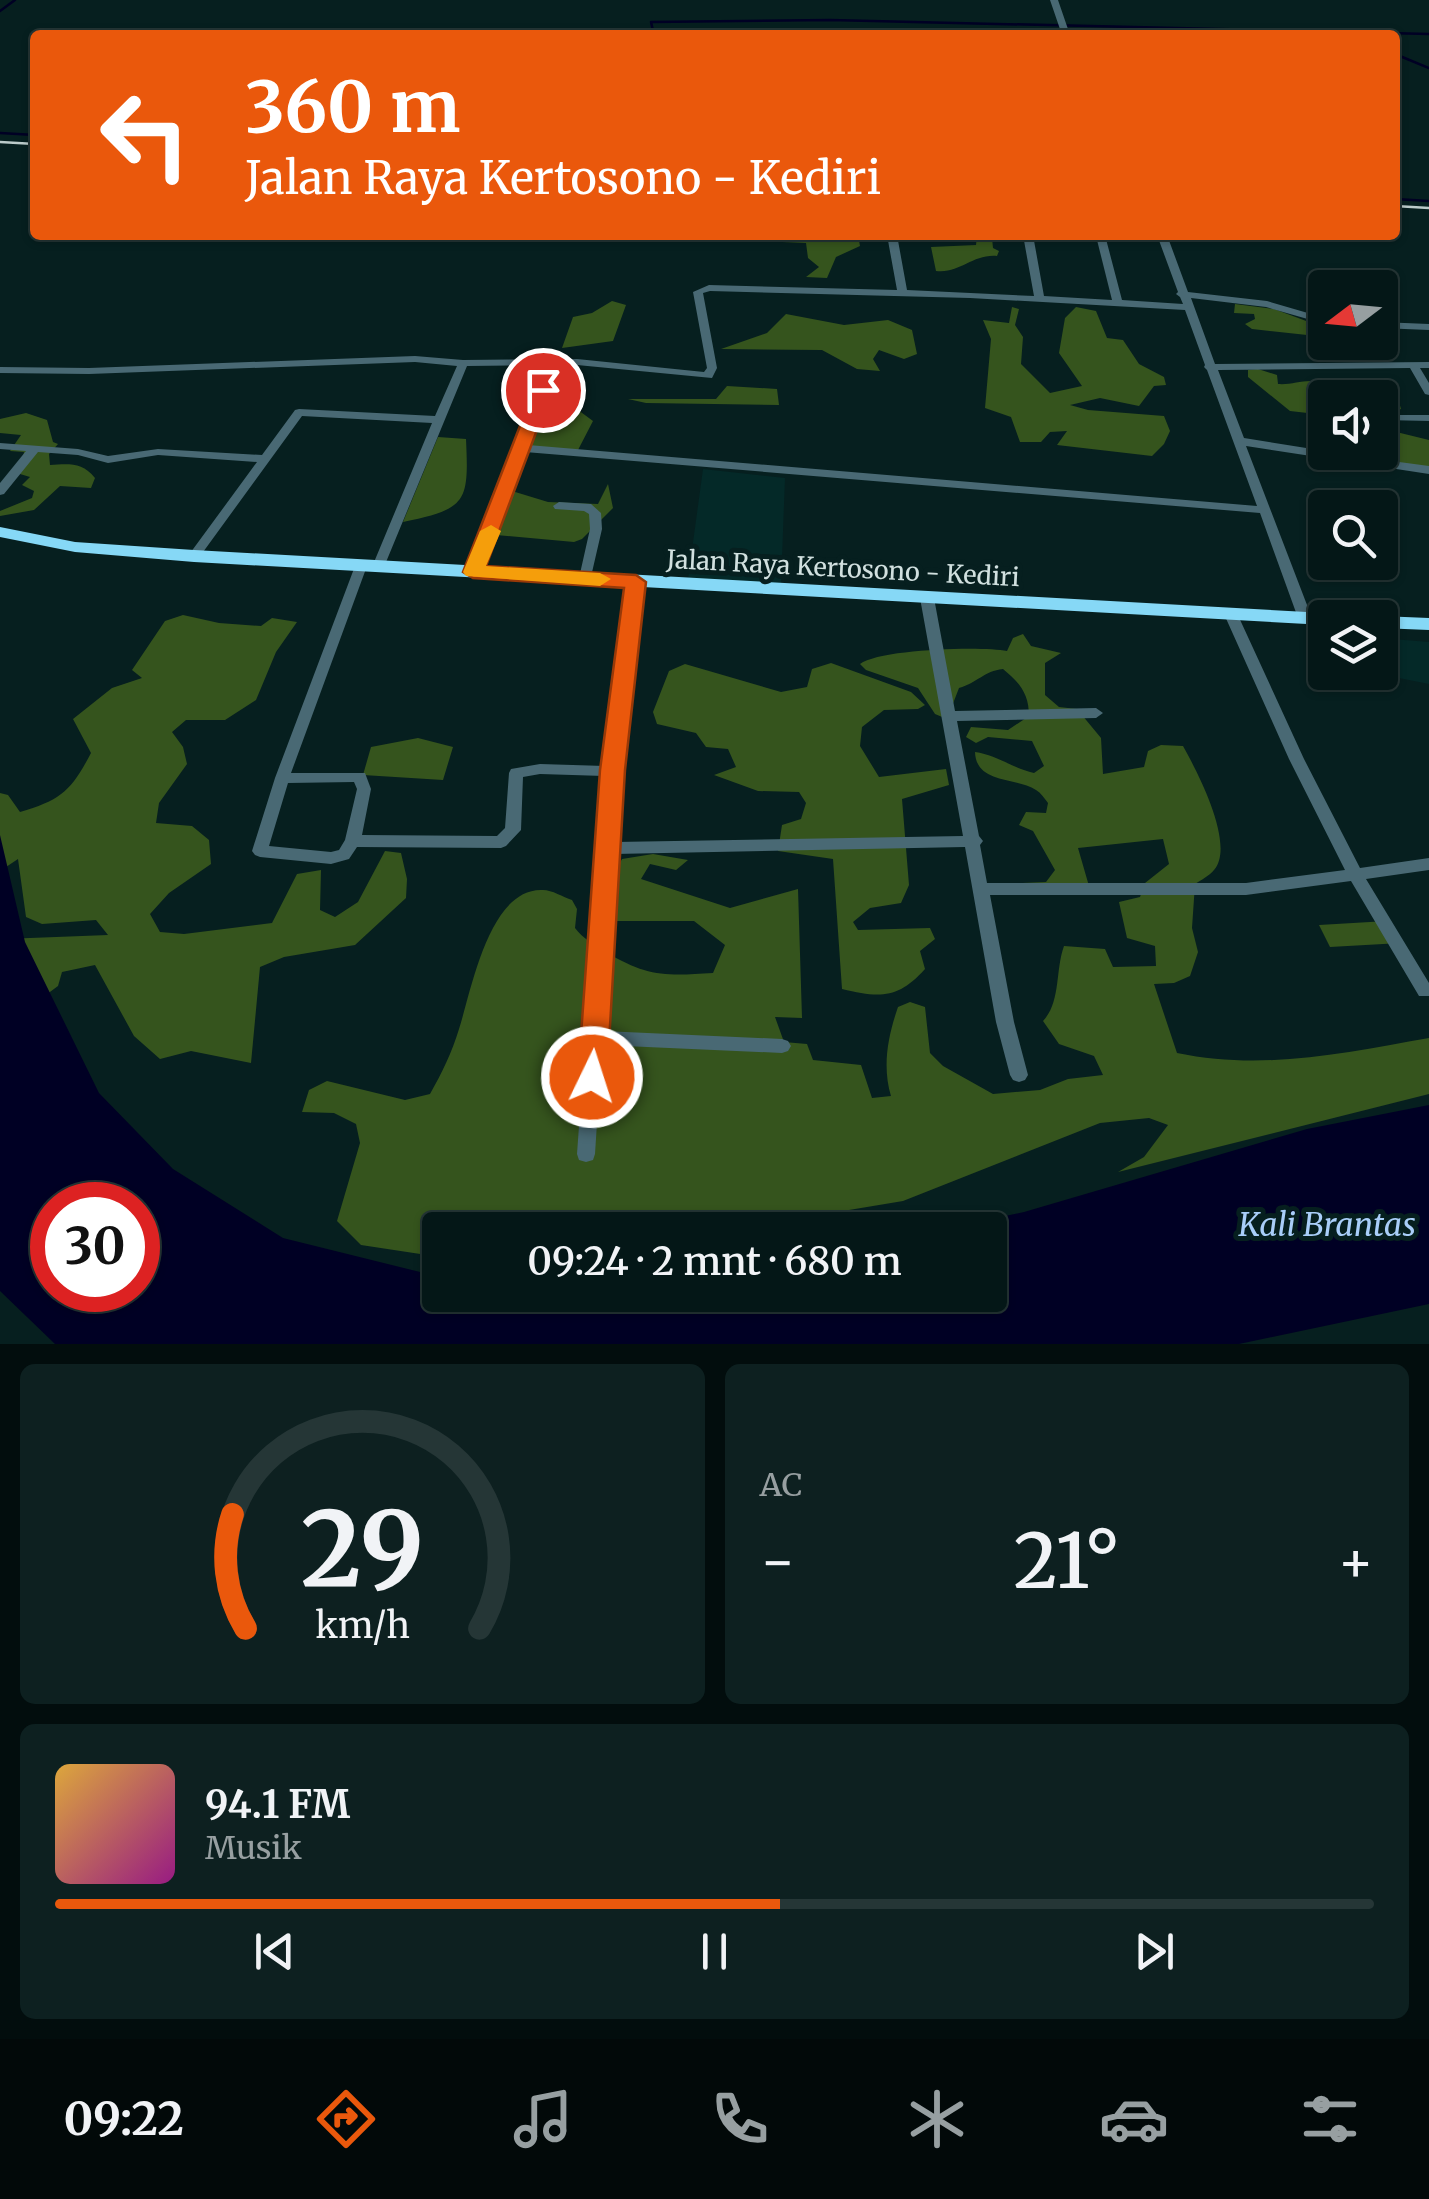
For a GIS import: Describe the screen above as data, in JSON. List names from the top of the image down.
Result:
{
  "streets": {
    "highway": ["Jalan Raya Kertosono - Kediri"]
  },
  "water": ["Kali Brantas"],
  "north": "left",
  "page": {
    "turn": ["360 m", "Jalan Raya Kertosono - Kediri"],
    "limit": "30",
    "trip": "09:24 · 2 mnt · 680 m",
    "tile": "AC",
    "heat": ["−", "21°", "+"],
    "song": ["94.1 FM", "Musik"],
    "tabs": "09:22",
    "gauge": ["29", "km/h"]
  }
}
